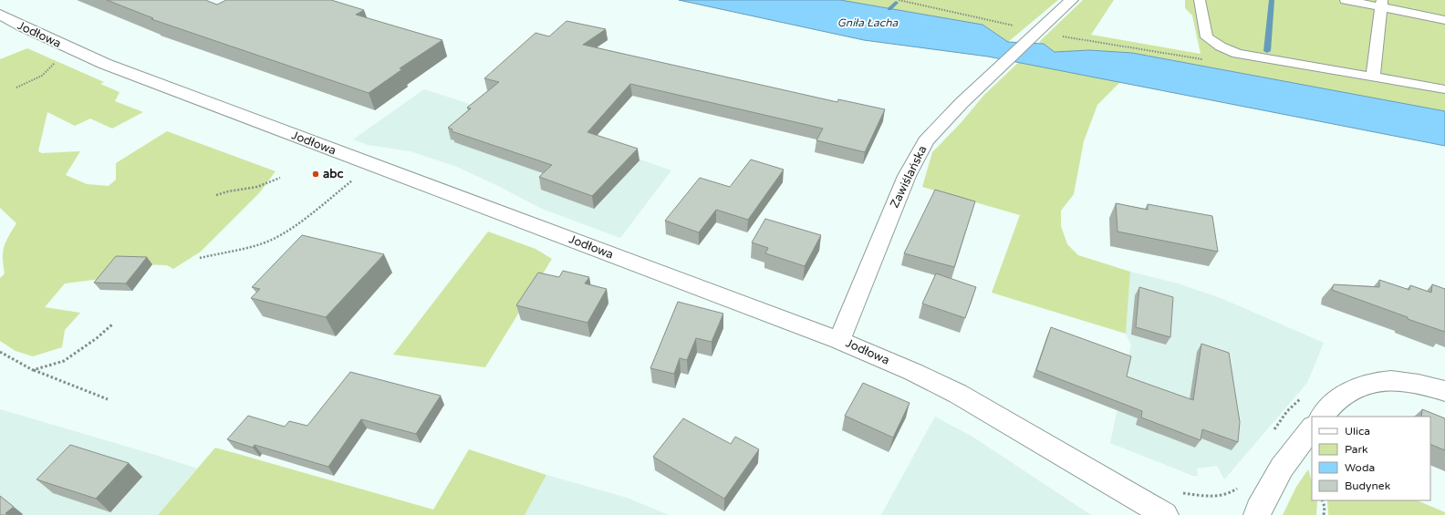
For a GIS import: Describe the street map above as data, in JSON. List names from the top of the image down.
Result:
{
  "streets": {
    "street": ["Jodłowa", "Zawiślańska"]
  },
  "crossings": [
    ["Jodłowa", "Zawiślańska"]
  ],
  "water": ["Gniła Łacha"],
  "places": ["abc"],
  "legend": [
    "Ulica",
    "Park",
    "Woda",
    "Budynek"
  ]
}
